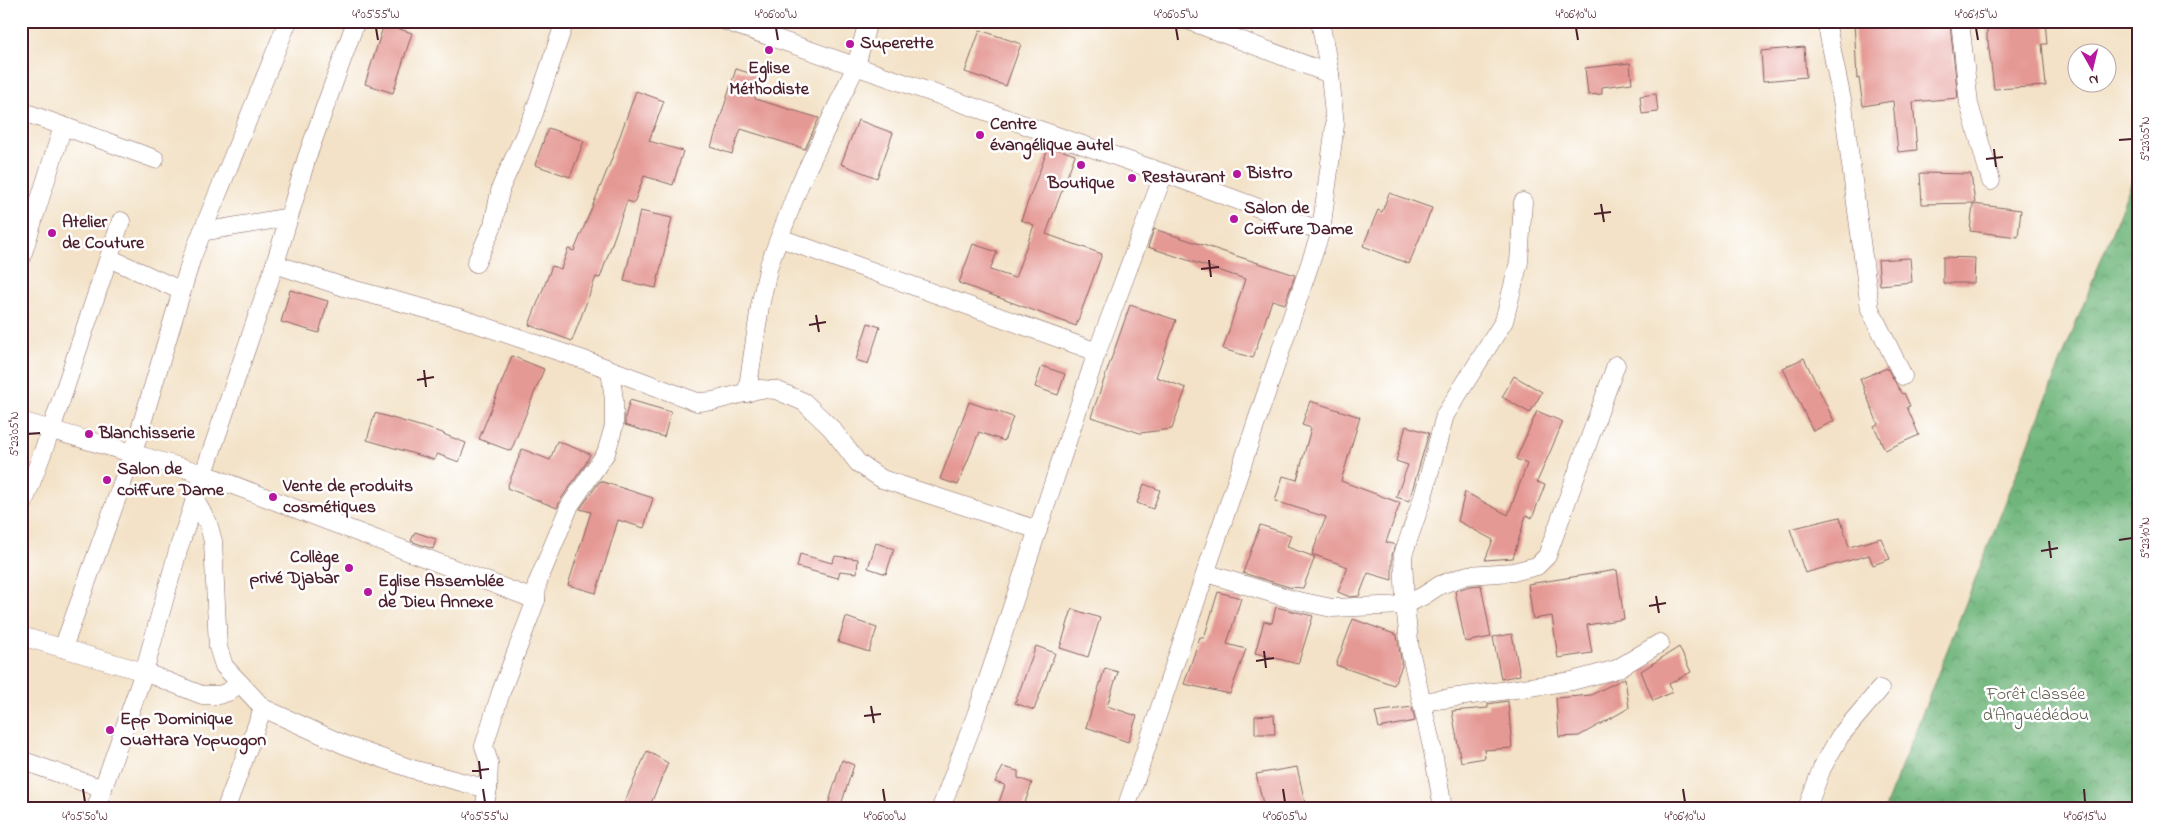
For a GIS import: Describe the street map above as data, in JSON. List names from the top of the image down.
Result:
{
  "parks": ["Forêt classée d’Anguédédou"],
  "places": [
    "Superette",
    "Eglise Méthodiste",
    "Centre évangélique autel",
    "Boutique",
    "Bistro",
    "Restaurant",
    "Salon de Coiffure Dame",
    "Atelier de Couture",
    "Blanchisserie",
    "Salon de coiffure Dame",
    "Vente de produits cosmétiques",
    "Collège privé Djabar",
    "Eglise Assemblée de Dieu Annexe",
    "Epp Dominique Ouattara Yopuogon"
  ],
  "north": "bottom",
  "coordinates": [
    "4°05'55\"W",
    "4°06'00\"W",
    "4°06'05\"W",
    "4°06'10\"W",
    "4°06'15\"W",
    "5°23'05\"N",
    "5°23'10\"N",
    "4°05'50\"W"
  ]
}
